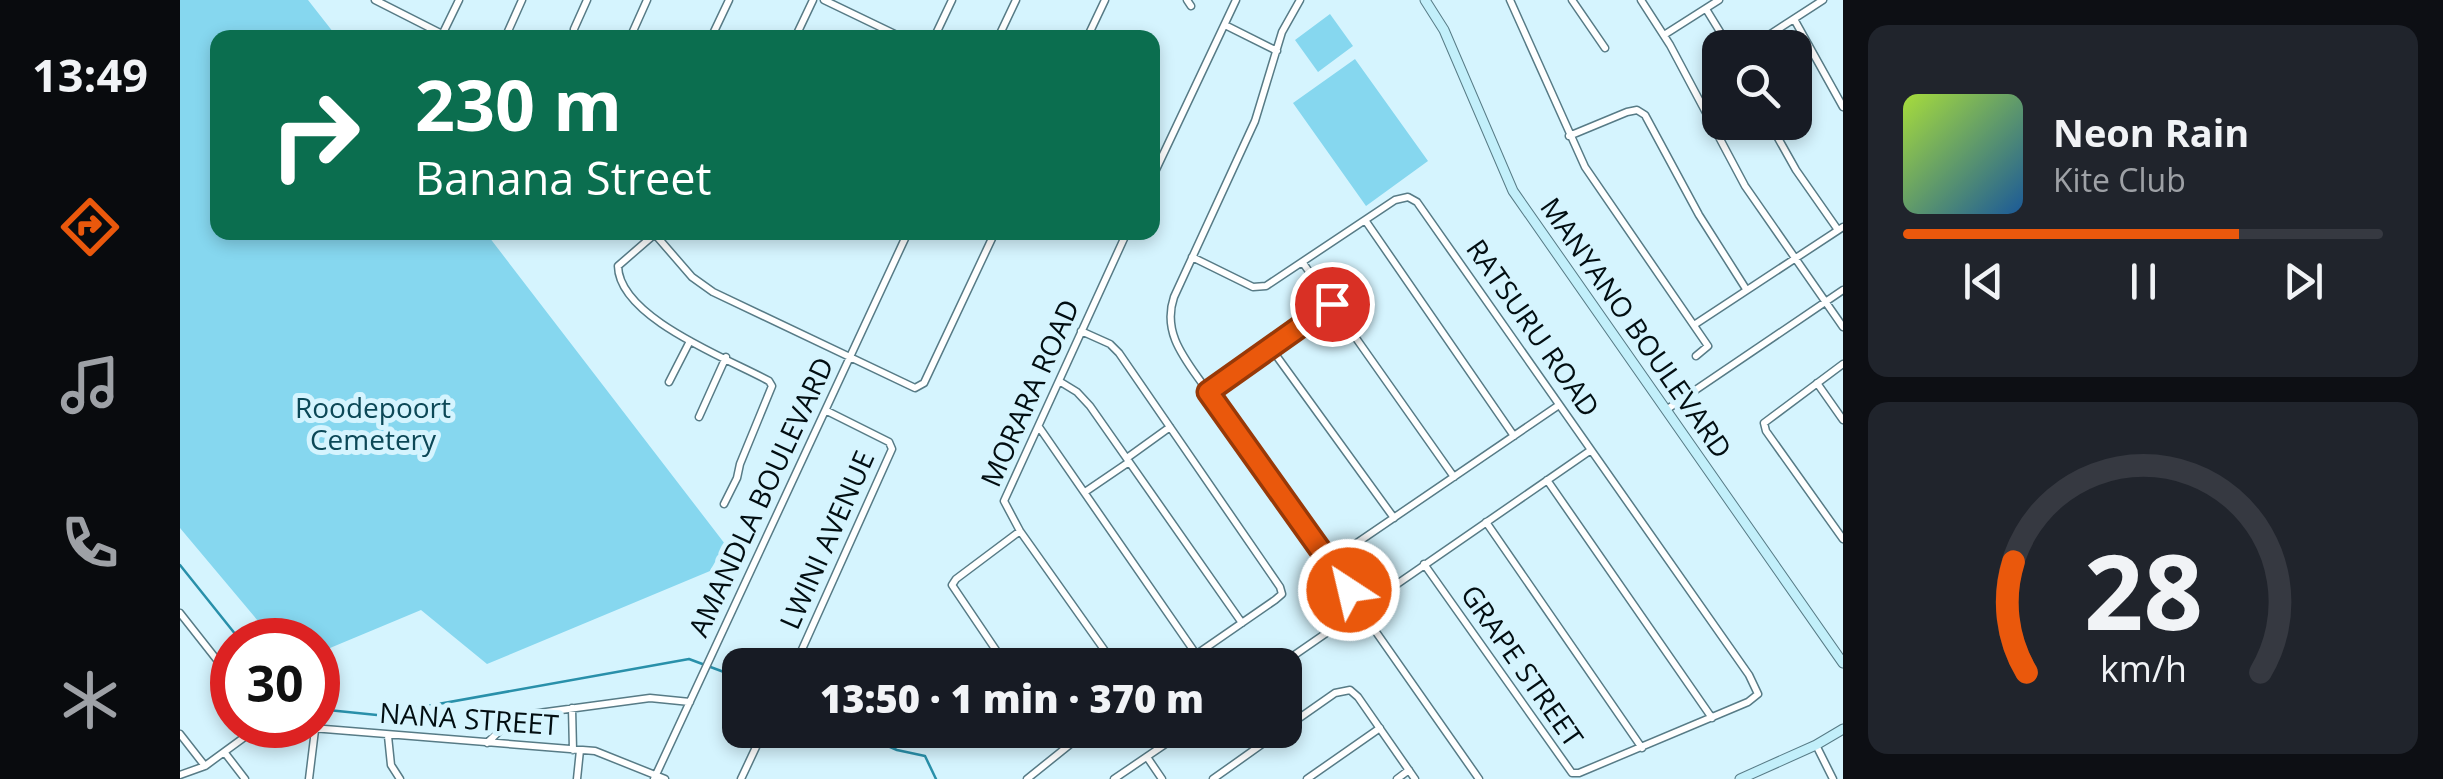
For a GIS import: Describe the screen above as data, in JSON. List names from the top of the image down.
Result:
{
  "streets": {
    "street": [
      "RATSURU ROAD",
      "MANYANO BOULEVARD",
      "MORARA ROAD",
      "AMANDLA BOULEVARD",
      "LWINI AVENUE",
      "GRAPE STREET",
      "NANA STREET"
    ]
  },
  "crossings": [
    ["RATSURU ROAD", "GRAPE STREET"],
    ["AMANDLA BOULEVARD", "LWINI AVENUE"],
    ["AMANDLA BOULEVARD", "NANA STREET"]
  ],
  "parks": ["Roodepoort Cemetery"],
  "page": {
    "tabs": "13:49",
    "turn": ["230 m", "Banana Street"],
    "song": ["Neon Rain", "Kite Club"],
    "limit": "30",
    "trip": "13:50 · 1 min · 370 m",
    "gauge": ["28", "km/h"]
  }
}
